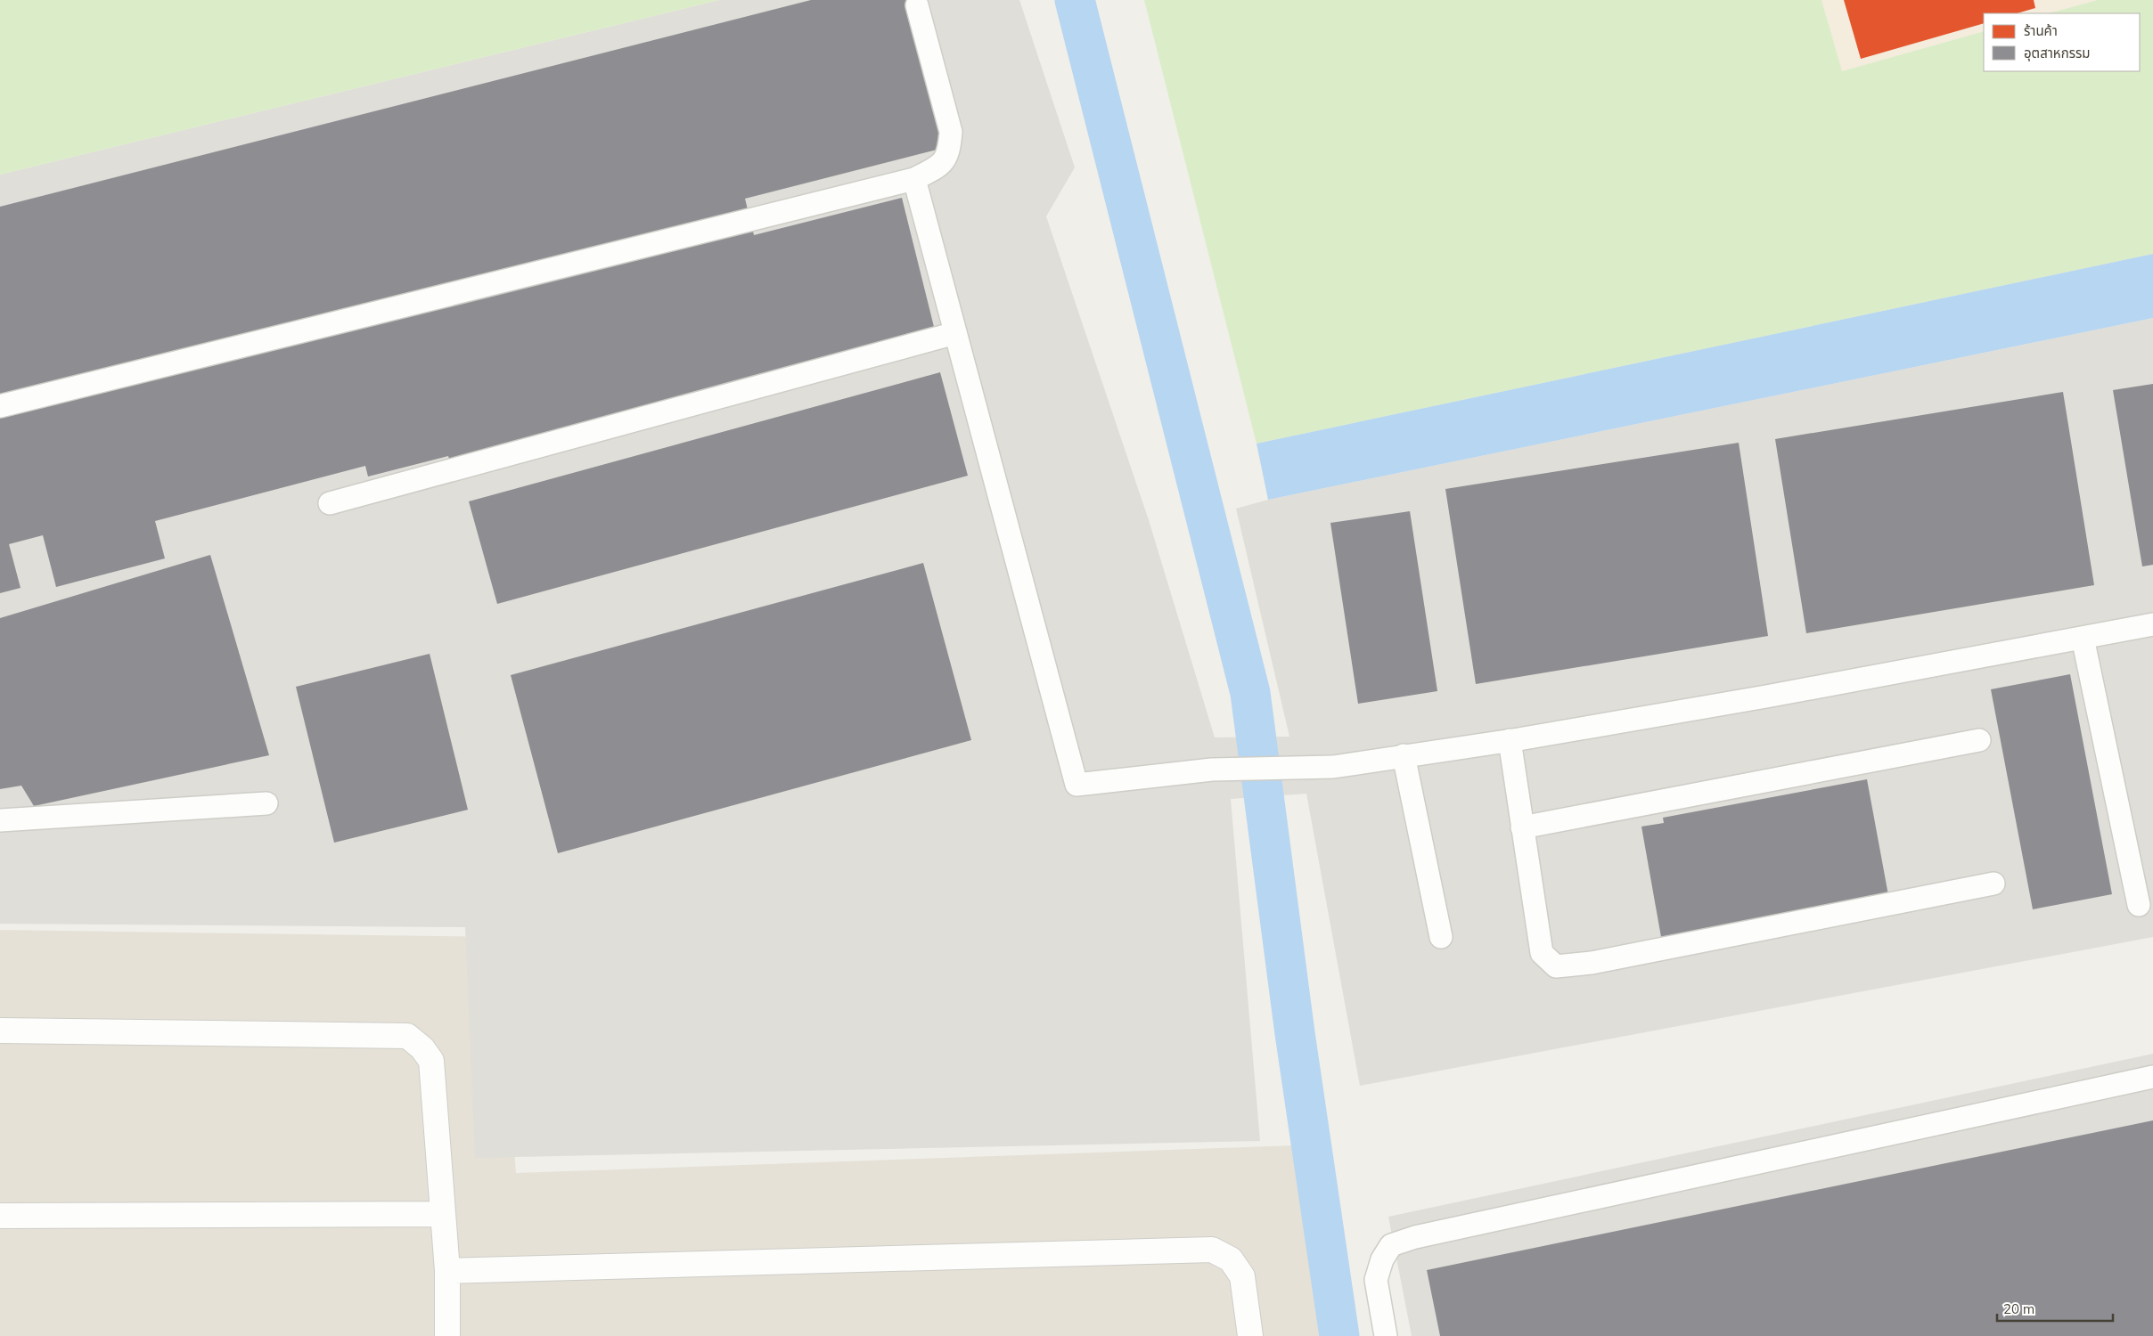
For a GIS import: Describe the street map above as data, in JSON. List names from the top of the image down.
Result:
{
  "legend": ["ร้านค้า", "อุตสาหกรรม"],
  "scale_bar": "20 m"
}
